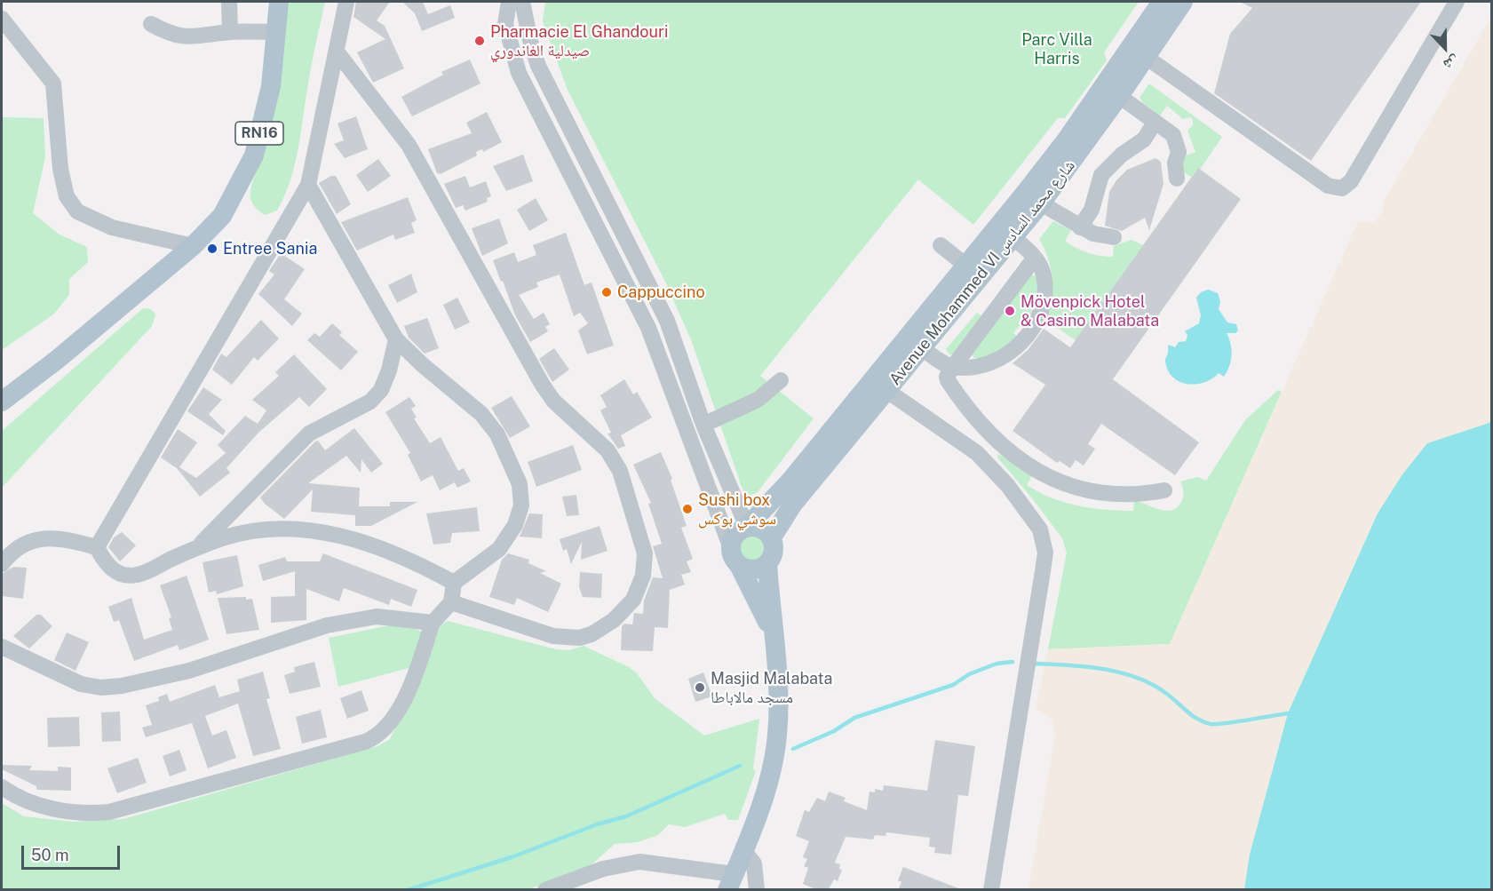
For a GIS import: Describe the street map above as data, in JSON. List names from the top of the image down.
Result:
{
  "streets": {
    "main road": ["RN16", "Avenue Mohammed VI شارع محمد السادس"]
  },
  "parks": ["Parc Villa Harris"],
  "places": [
    "Pharmacie El Ghandouri صيدلية الغاندوري",
    "Entree Sania",
    "Cappuccino",
    "Mövenpick Hotel & Casino Malabata",
    "Sushi box سوشي بوكس",
    "Masjid Malabata مسجد مالاباطا"
  ],
  "scale_bar": "50 m",
  "north": "bottom"
}
